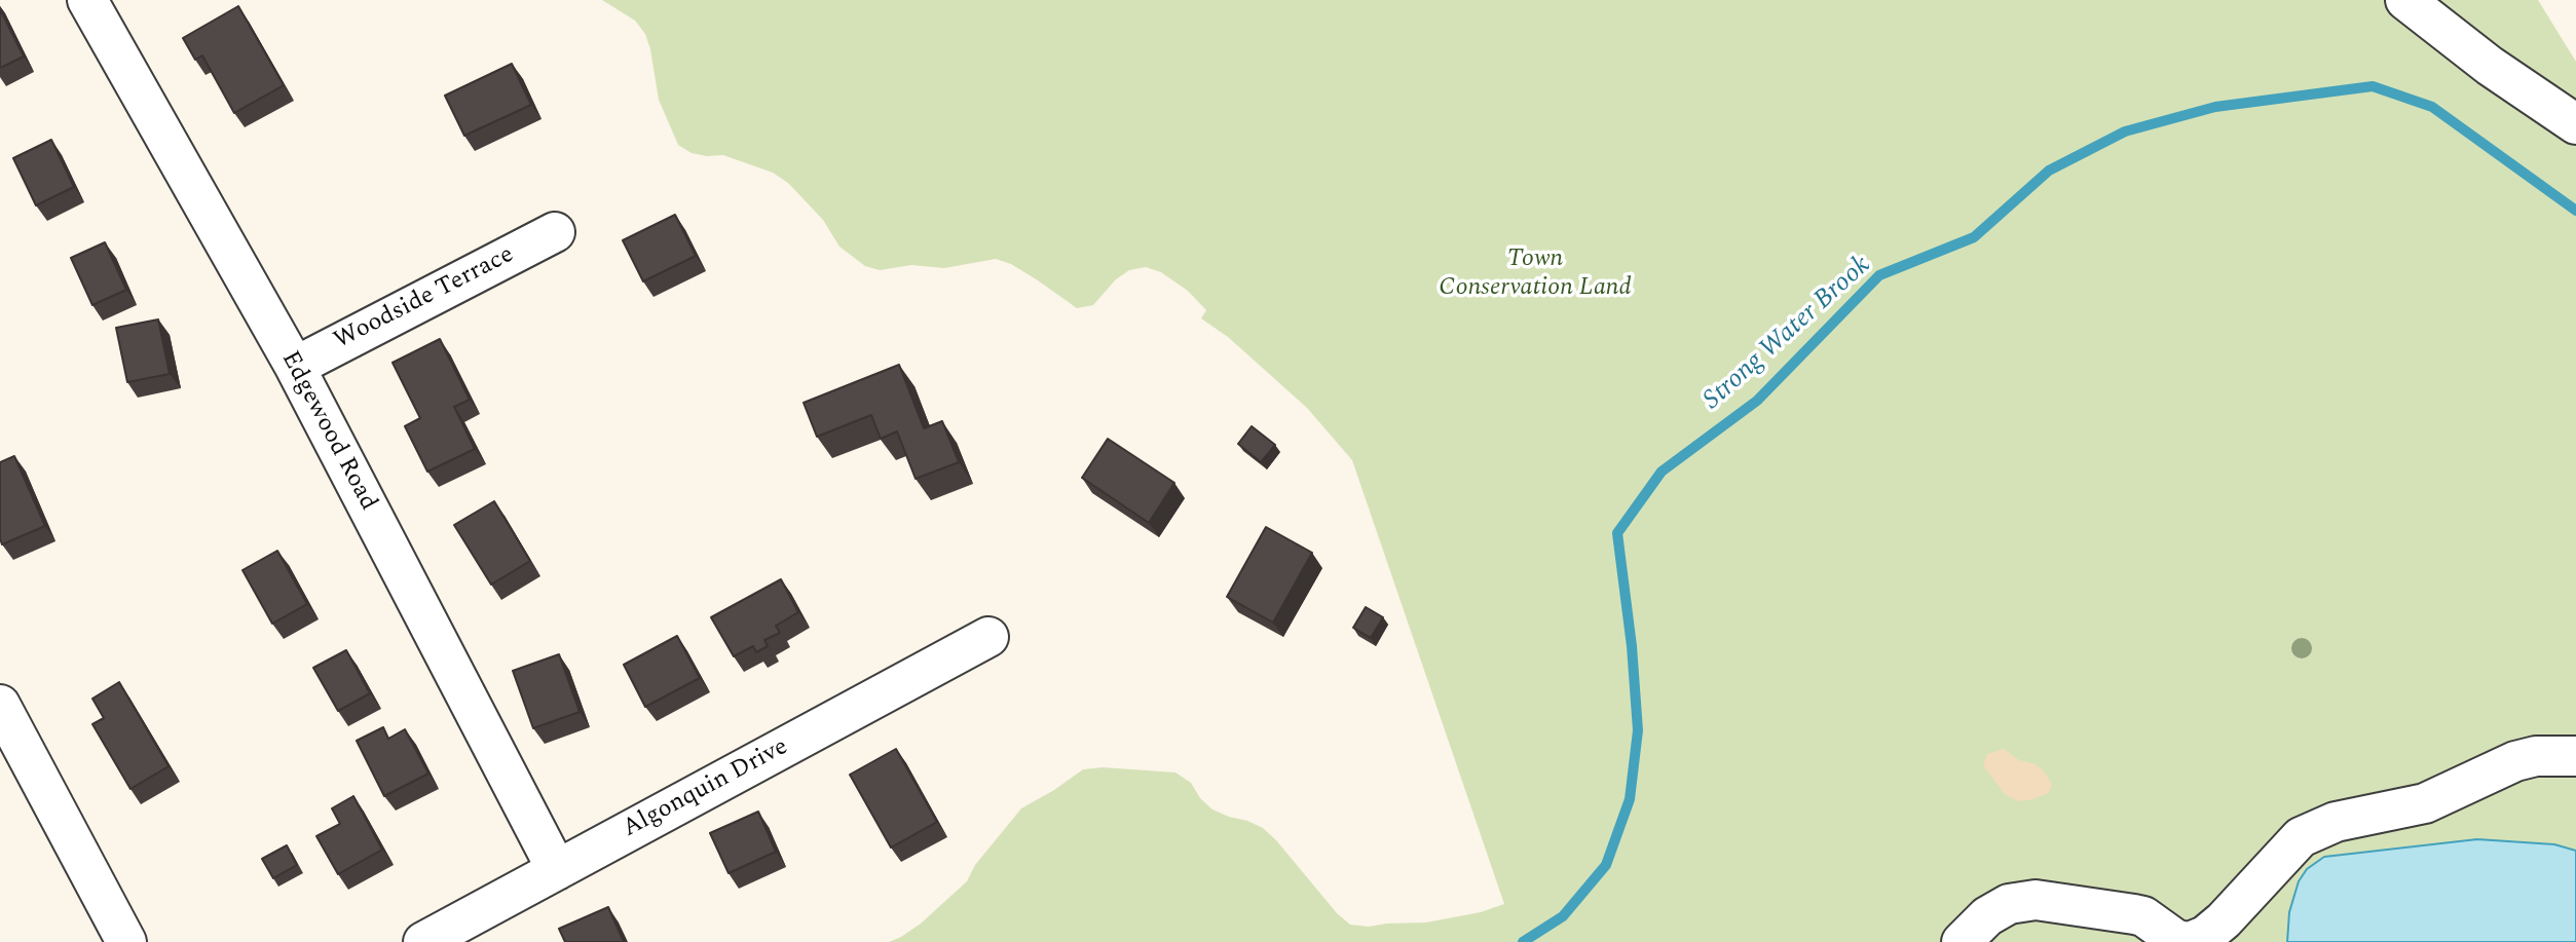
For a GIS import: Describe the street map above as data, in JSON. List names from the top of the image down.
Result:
{
  "streets": {
    "street": ["Woodside Terrace", "Edgewood Road", "Algonquin Drive"]
  },
  "crossings": [
    ["Woodside Terrace", "Edgewood Road"],
    ["Edgewood Road", "Algonquin Drive"]
  ],
  "water": ["Strong Water Brook"],
  "parks": ["Town Conservation Land"]
}
